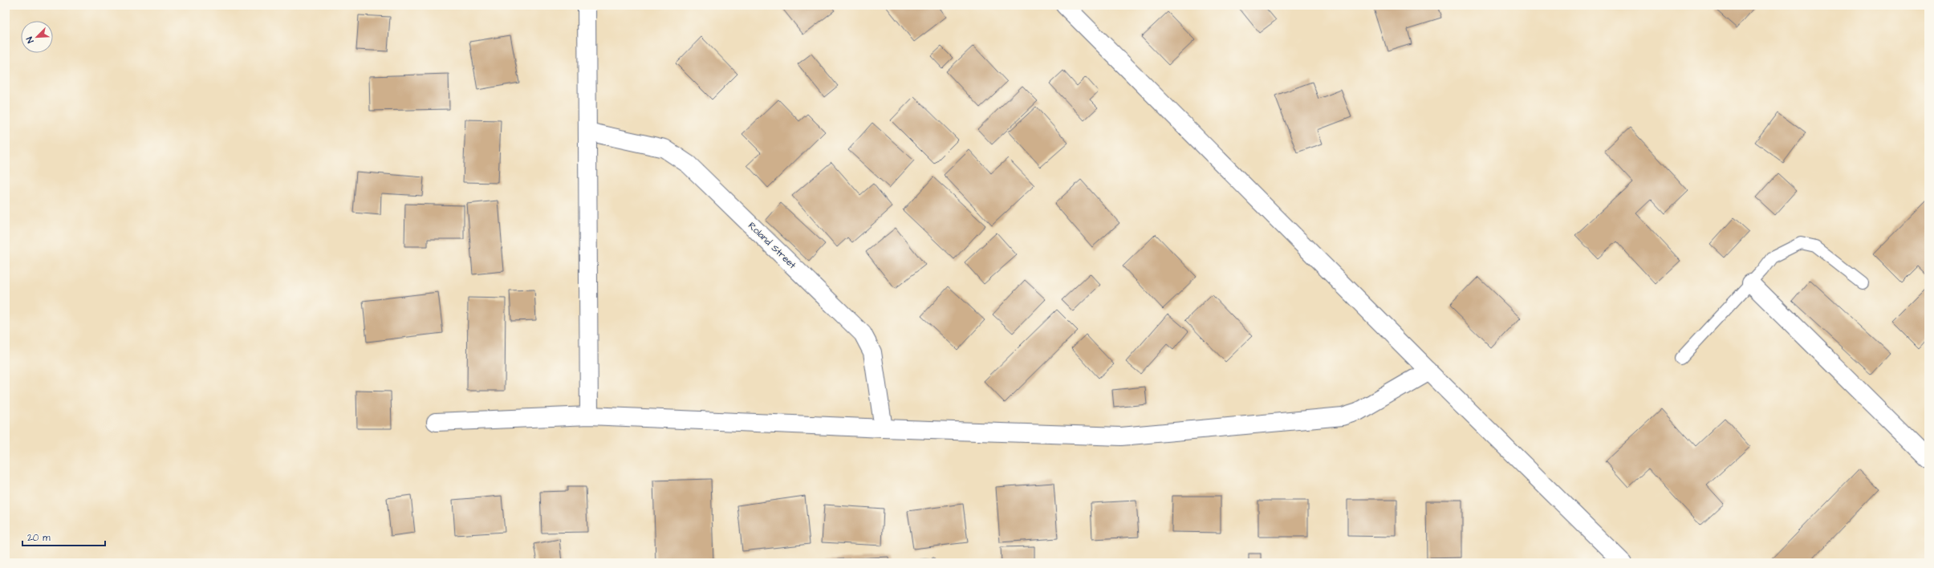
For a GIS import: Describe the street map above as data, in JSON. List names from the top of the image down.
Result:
{
  "streets": {
    "street": ["Roland Street"]
  },
  "scale_bar": "20 m",
  "north": "bottom left"
}
